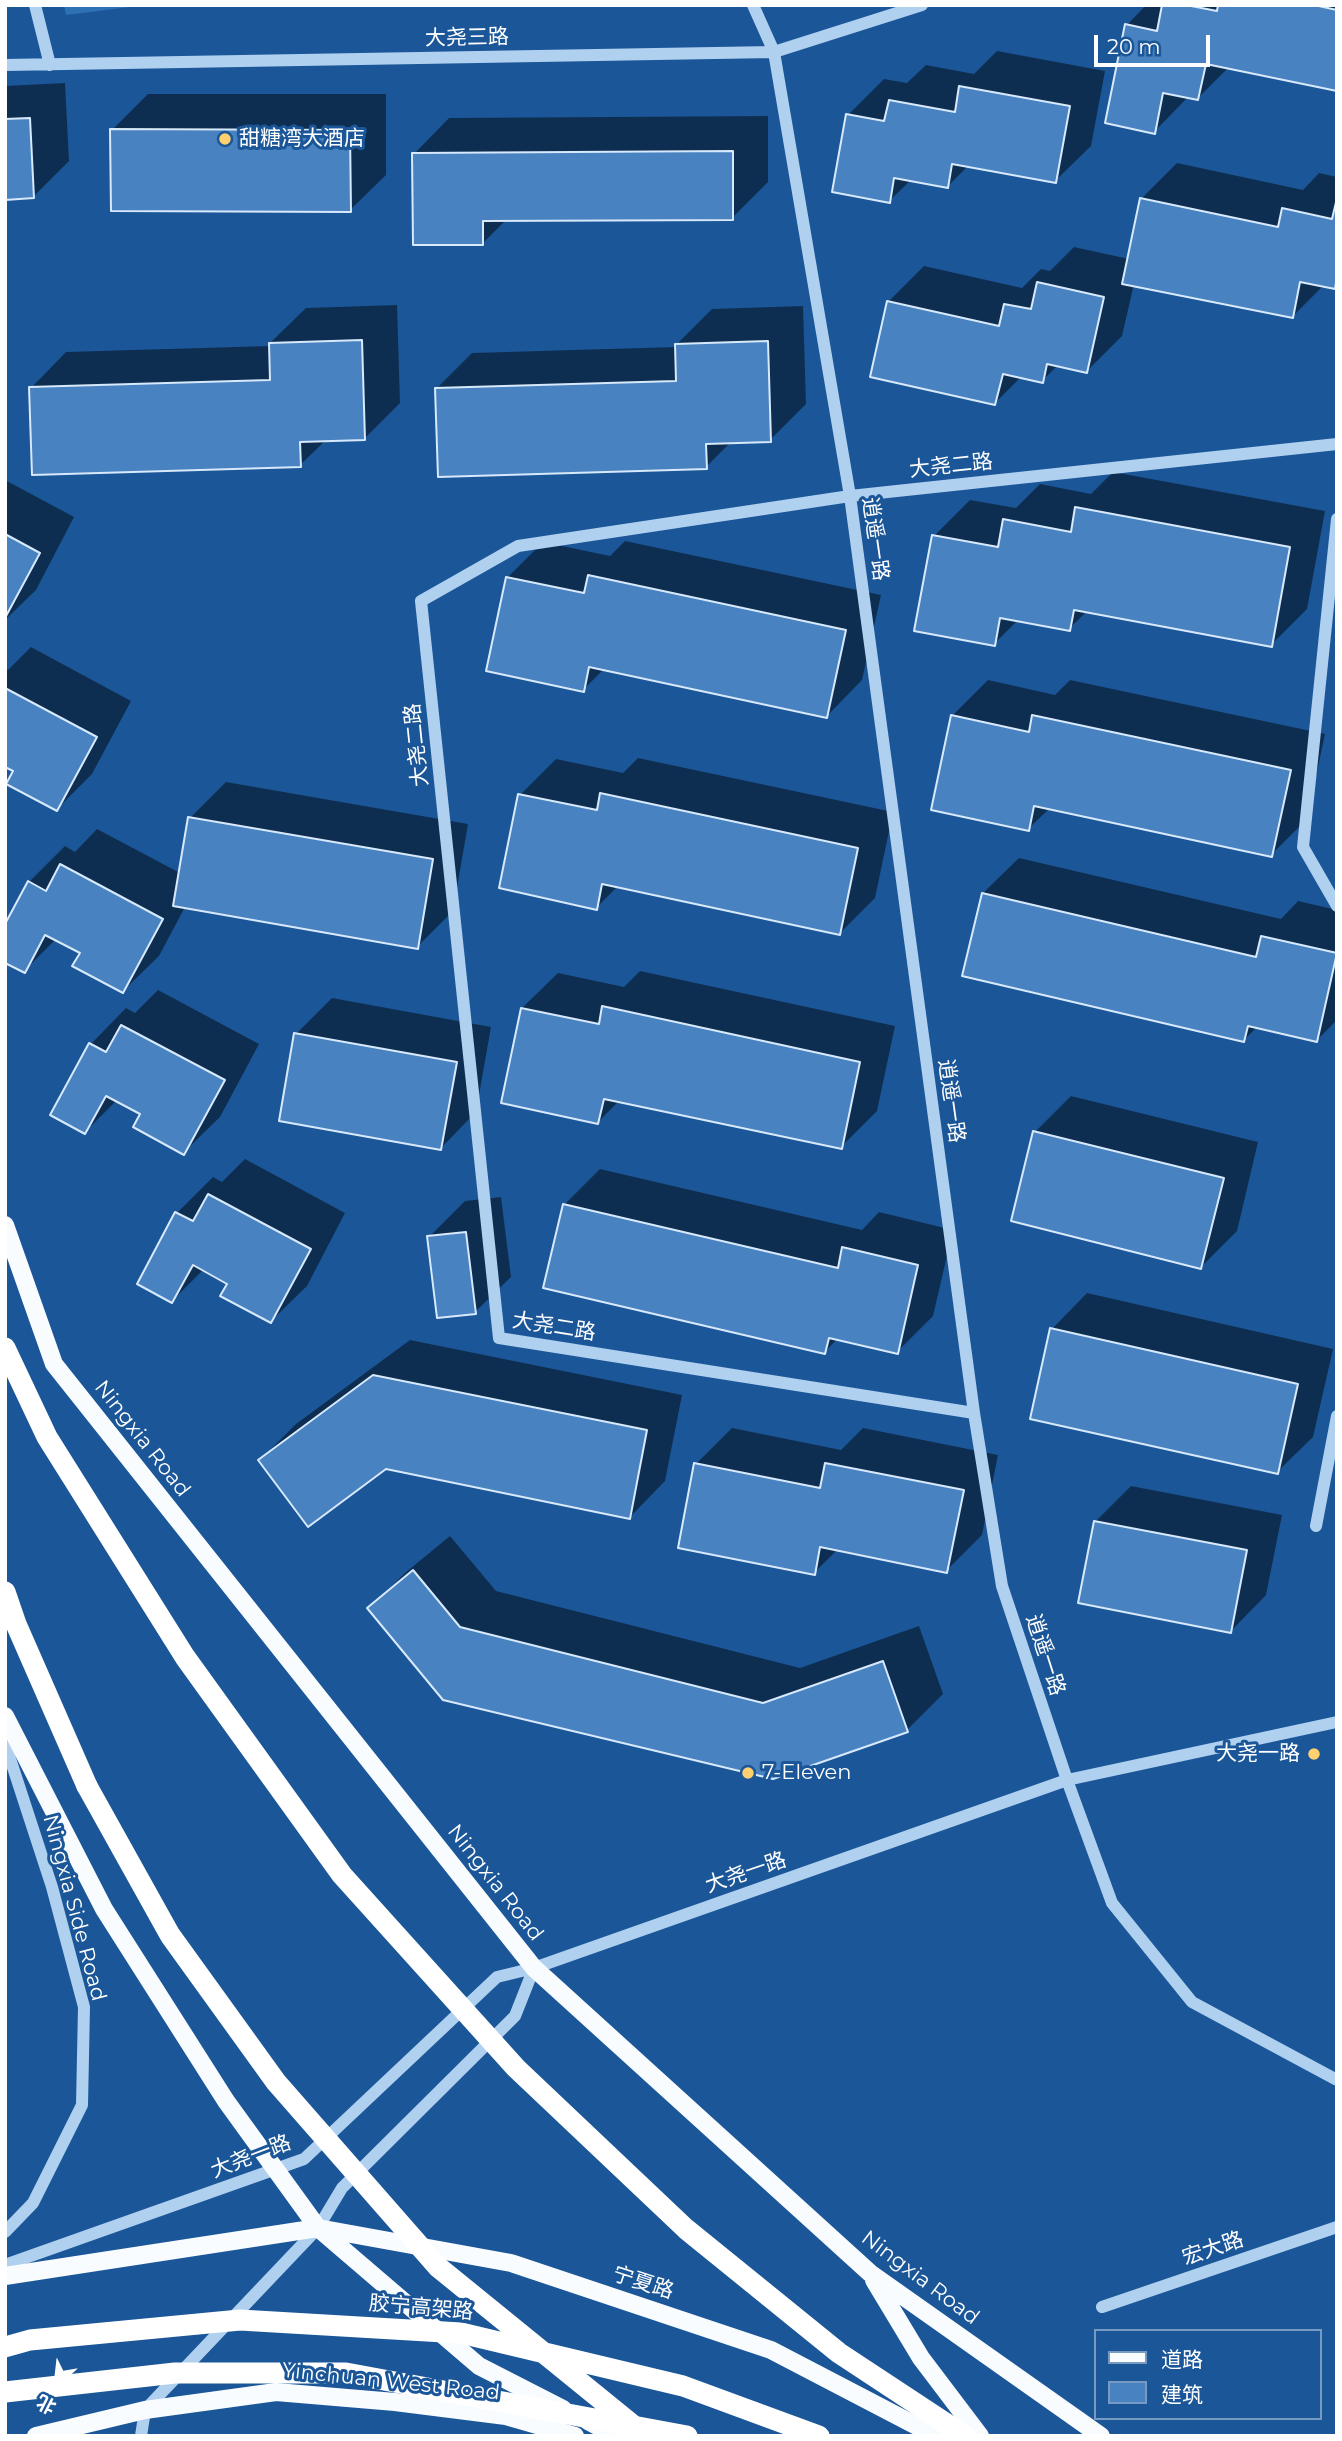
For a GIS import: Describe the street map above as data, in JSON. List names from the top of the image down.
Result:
{
  "streets": {
    "highway": ["胶宁高架路"],
    "main road": ["Ningxia Road", "宁夏路", "Yinchuan West Road"],
    "street": [
      "大尧三路",
      "大尧二路",
      "逍遥一路",
      "大尧一路",
      "Ningxia Side Road",
      "宏大路"
    ]
  },
  "crossings": [
    ["大尧三路", "逍遥一路"],
    ["大尧二路", "逍遥一路"],
    ["逍遥一路", "大尧一路"],
    ["Ningxia Road", "大尧一路"]
  ],
  "places": ["甜糖湾大酒店", "大尧一路", "7-Eleven"],
  "legend": ["道路", "建筑"],
  "scale_bar": "20 m",
  "north": "bottom left"
}
